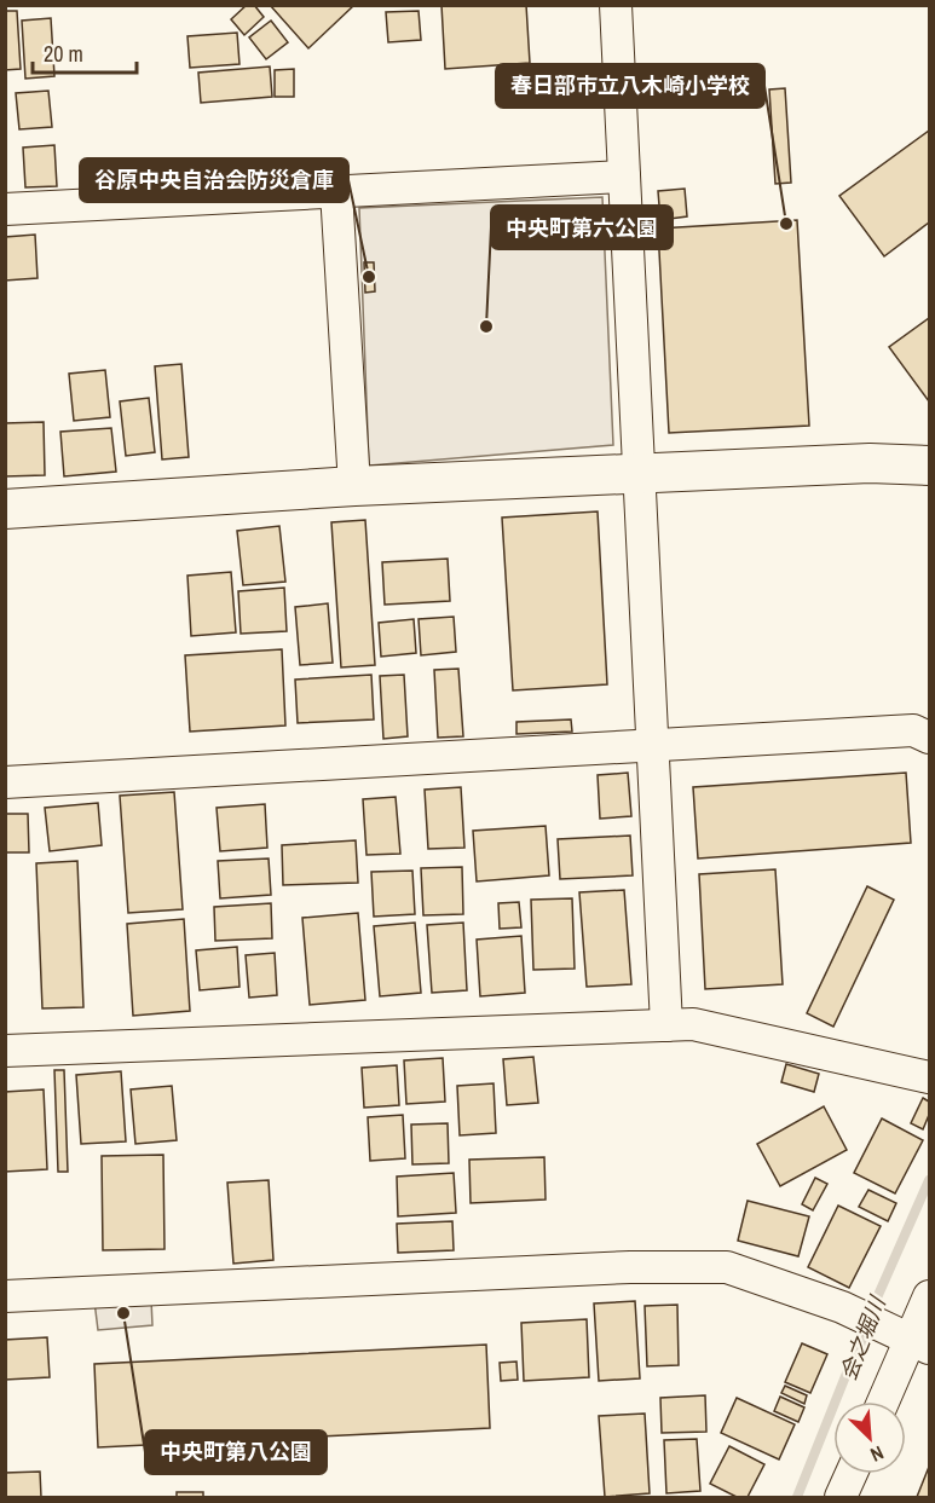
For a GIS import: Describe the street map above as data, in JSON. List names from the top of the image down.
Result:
{
  "water": ["会之堀川"],
  "places": [
    "春日部市立八木崎小学校",
    "谷原中央自治会防災倉庫",
    "中央町第六公園",
    "中央町第八公園"
  ],
  "scale_bar": "20 m",
  "north": "bottom right"
}
